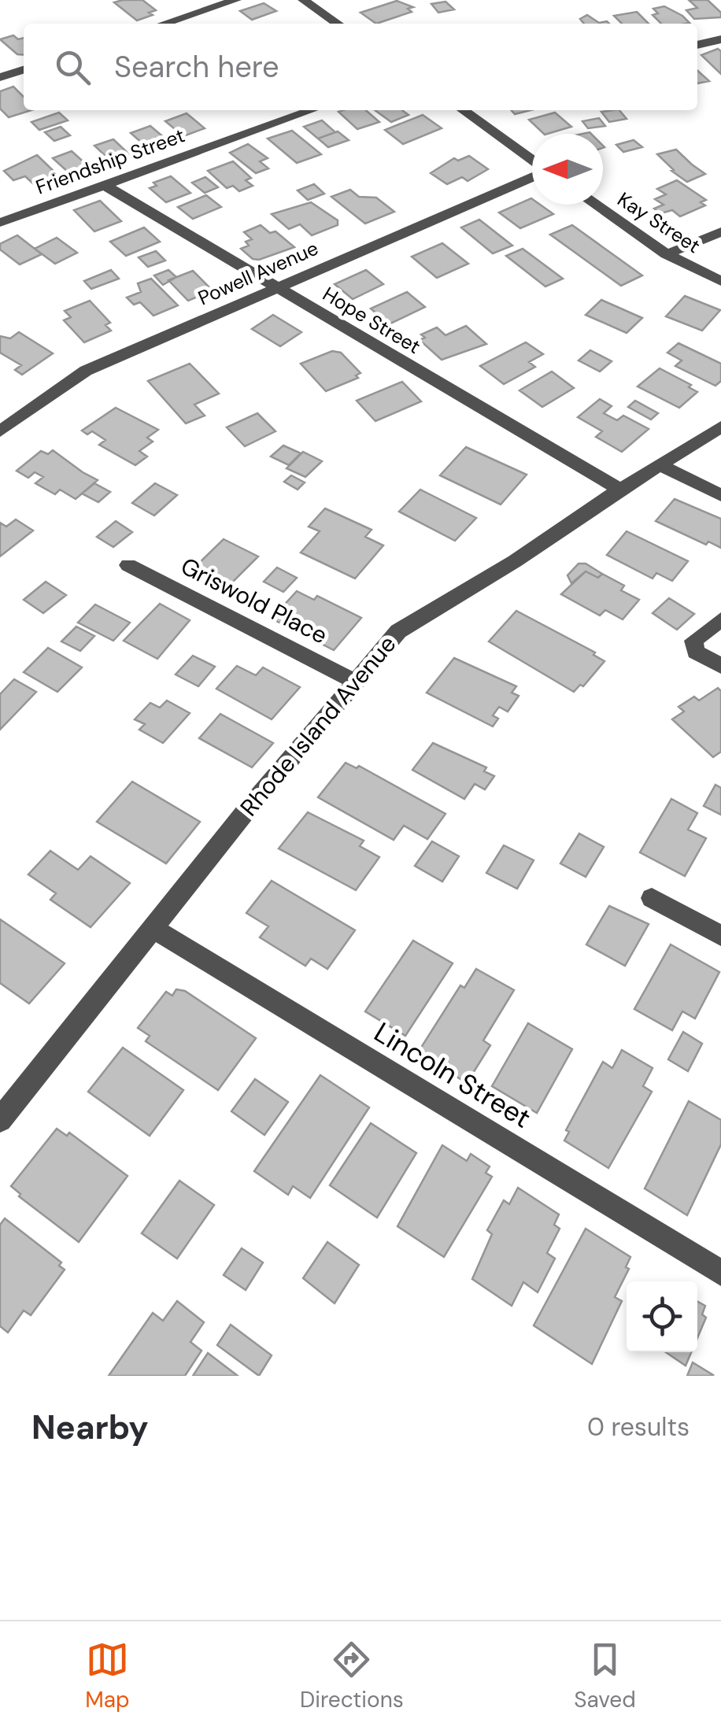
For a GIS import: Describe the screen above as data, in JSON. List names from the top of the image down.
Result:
{
  "streets": {
    "street": [
      "Friendship Street",
      "Kay Street",
      "Powell Avenue",
      "Hope Street",
      "Griswold Place",
      "Rhode Island Avenue",
      "Lincoln Street"
    ]
  },
  "crossings": [
    ["Friendship Street", "Hope Street"],
    ["Powell Avenue", "Hope Street"],
    ["Hope Street", "Rhode Island Avenue"],
    ["Griswold Place", "Rhode Island Avenue"],
    ["Rhode Island Avenue", "Lincoln Street"]
  ],
  "north": "left",
  "page": {
    "search": "Search here",
    "heading": ["Nearby", "0 results"],
    "nav": ["Map", "Directions", "Saved"]
  }
}
